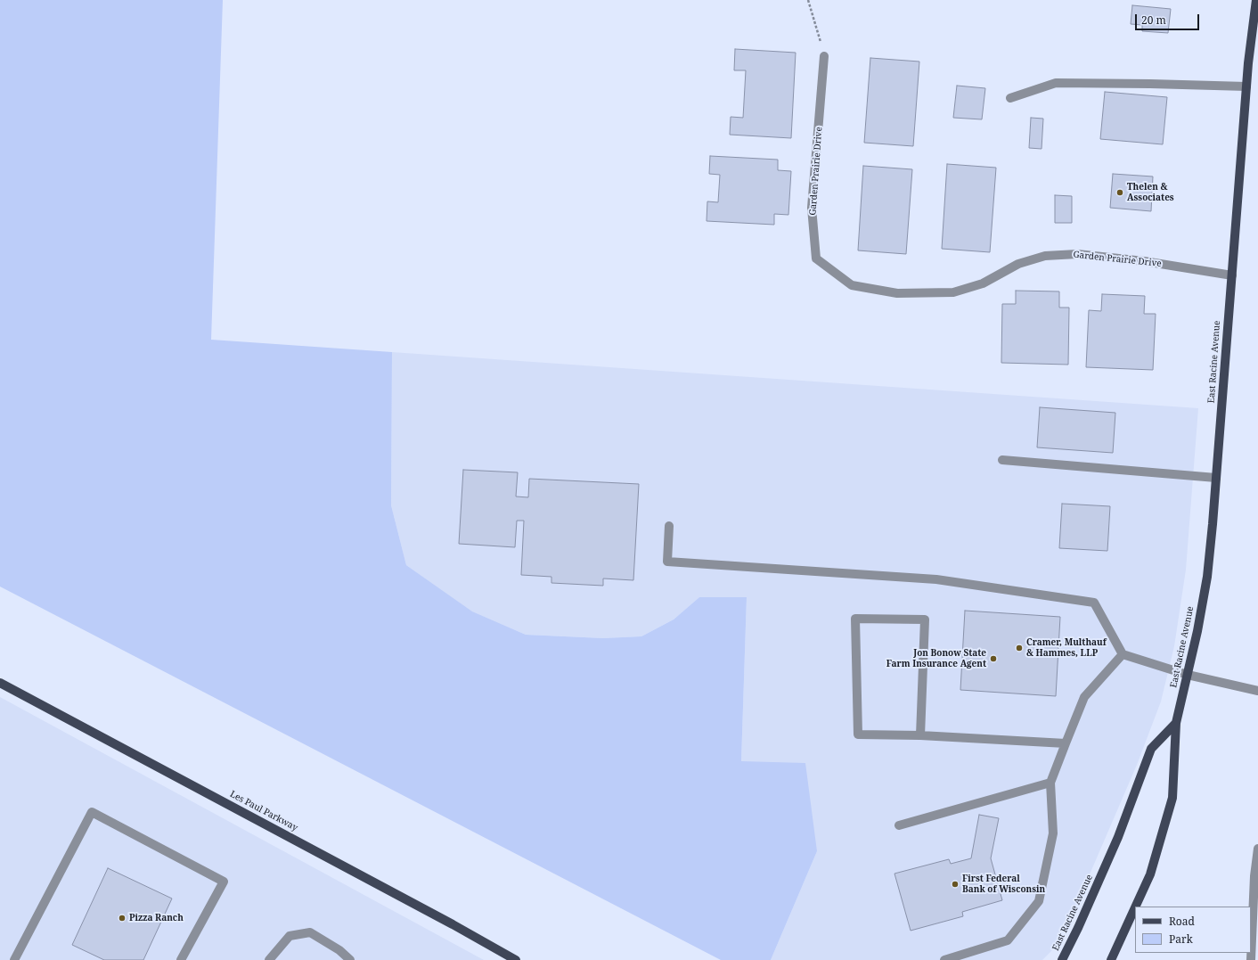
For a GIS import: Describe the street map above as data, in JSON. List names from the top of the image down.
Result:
{
  "streets": {
    "main road": ["East Racine Avenue", "Les Paul Parkway"],
    "street": ["Garden Prairie Drive"]
  },
  "crossings": [
    ["Garden Prairie Drive", "East Racine Avenue"]
  ],
  "places": [
    "Thelen & Associates",
    "Cramer, Multhauf & Hammes, LLP",
    "Jon Bonow State Farm Insurance Agent",
    "First Federal Bank of Wisconsin",
    "Pizza Ranch"
  ],
  "legend": ["Road", "Park"],
  "scale_bar": "20 m"
}
